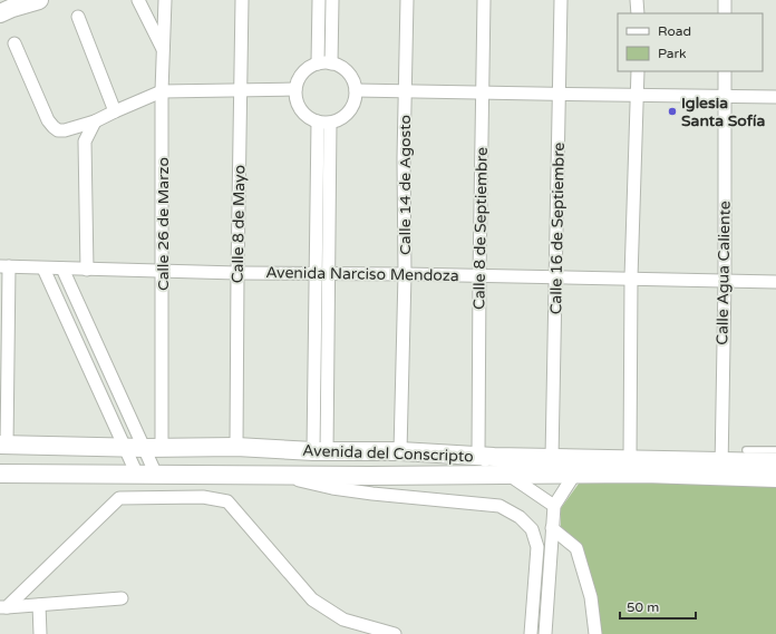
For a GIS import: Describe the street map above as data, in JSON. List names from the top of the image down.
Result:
{
  "streets": {
    "main road": ["Avenida del Conscripto"],
    "street": [
      "Calle 14 de Agosto",
      "Calle 26 de Marzo",
      "Calle 8 de Mayo",
      "Calle 8 de Septiembre",
      "Calle 16 de Septiembre",
      "Calle Agua Caliente",
      "Avenida Narciso Mendoza"
    ]
  },
  "crossings": [
    ["Calle 14 de Agosto", "Avenida Narciso Mendoza"],
    ["Calle 14 de Agosto", "Avenida del Conscripto"],
    ["Calle 26 de Marzo", "Avenida Narciso Mendoza"],
    ["Calle 26 de Marzo", "Avenida del Conscripto"],
    ["Calle 8 de Mayo", "Avenida Narciso Mendoza"],
    ["Calle 8 de Mayo", "Avenida del Conscripto"],
    ["Calle 8 de Septiembre", "Avenida Narciso Mendoza"],
    ["Calle 8 de Septiembre", "Avenida del Conscripto"],
    ["Calle 16 de Septiembre", "Avenida Narciso Mendoza"],
    ["Calle 16 de Septiembre", "Avenida del Conscripto"],
    ["Calle Agua Caliente", "Avenida Narciso Mendoza"],
    ["Calle Agua Caliente", "Avenida del Conscripto"]
  ],
  "places": ["Iglesia Santa Sofía"],
  "legend": ["Road", "Park"],
  "scale_bar": "50 m"
}
